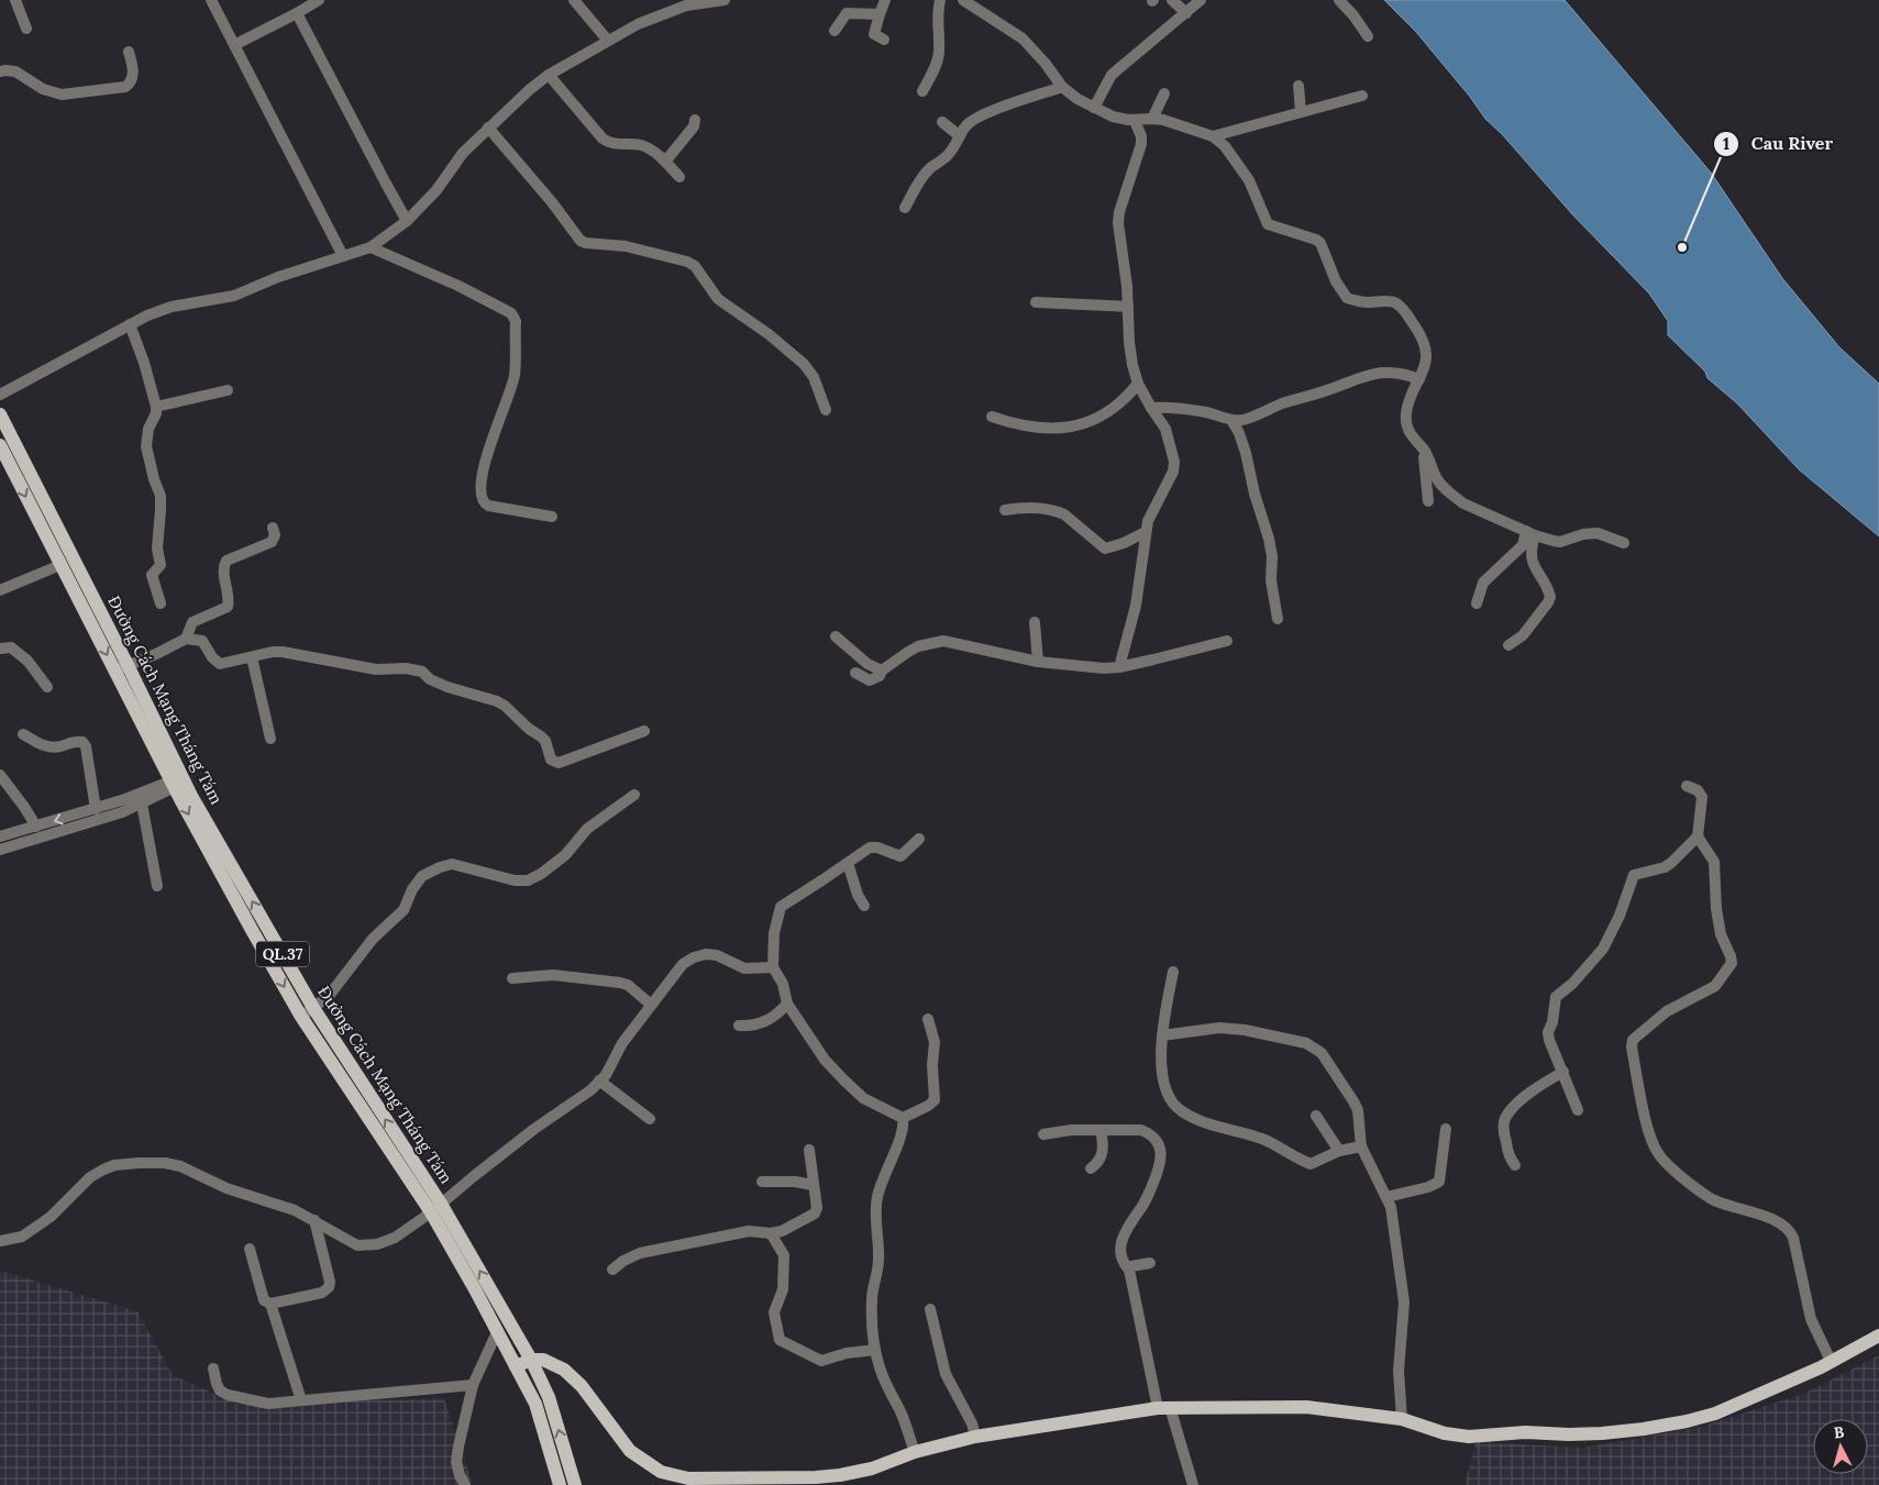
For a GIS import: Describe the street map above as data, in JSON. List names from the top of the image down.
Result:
{
  "streets": {
    "main road": ["Đường Cách Mạng Tháng Tám", "QL.37"]
  },
  "places": ["Cau River"],
  "north": "top"
}
